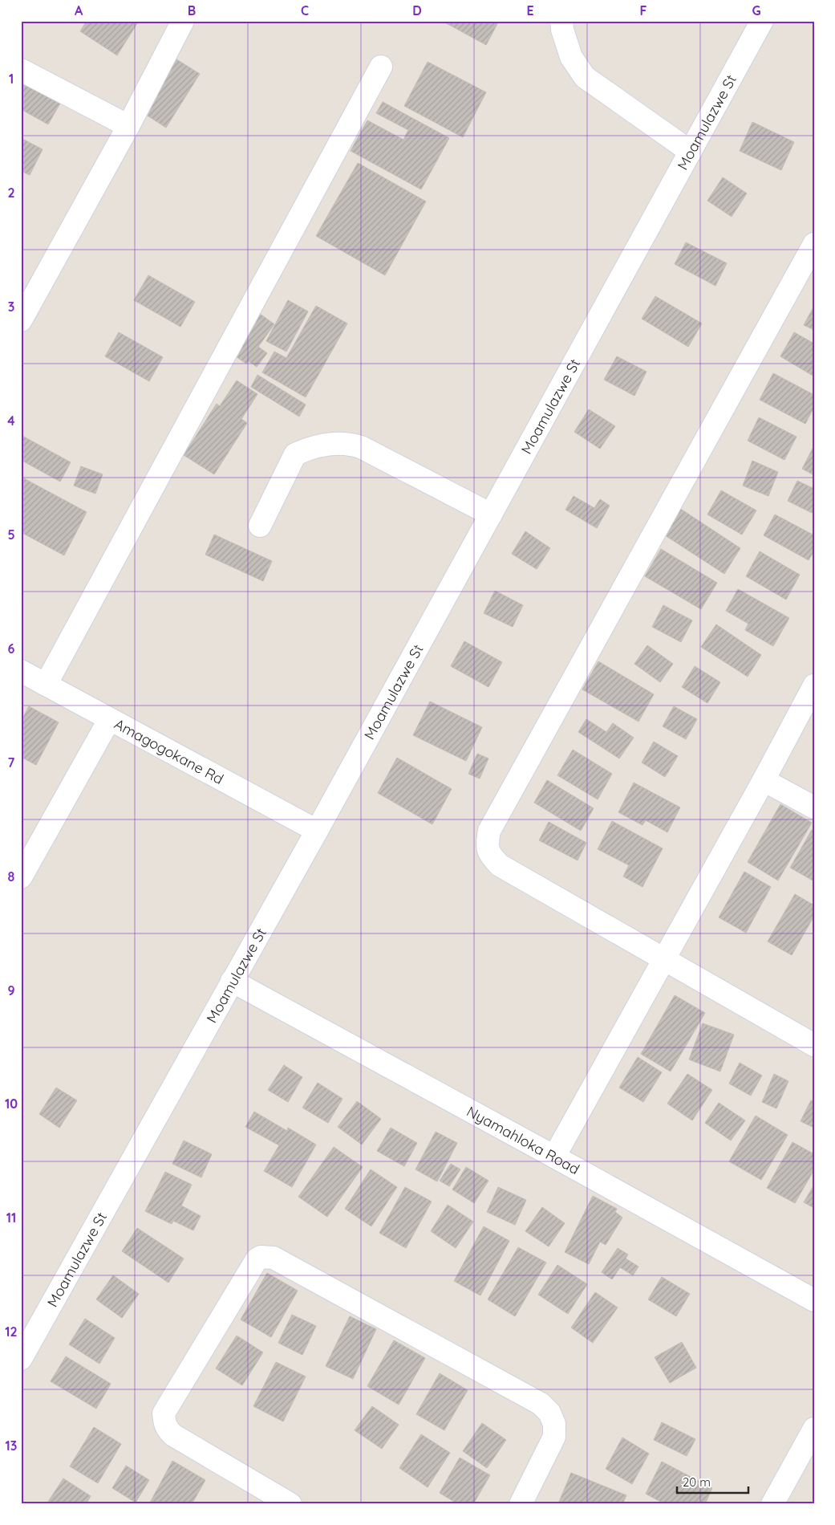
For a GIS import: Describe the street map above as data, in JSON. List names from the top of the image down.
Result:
{
  "streets": {
    "street": ["Moamulazwe St", "Amagogokane Rd", "Nyamahloka Road"]
  },
  "crossings": [
    ["Moamulazwe St", "Amagogokane Rd"],
    ["Moamulazwe St", "Nyamahloka Road"]
  ],
  "scale_bar": "20 m",
  "grid": {
    "columns": [
      "A",
      "B",
      "C",
      "D",
      "E",
      "F",
      "G"
    ],
    "rows": [
      "1",
      "2",
      "3",
      "4",
      "5",
      "6",
      "7",
      "8",
      "9",
      "10",
      "11",
      "12",
      "13"
    ]
  }
}
